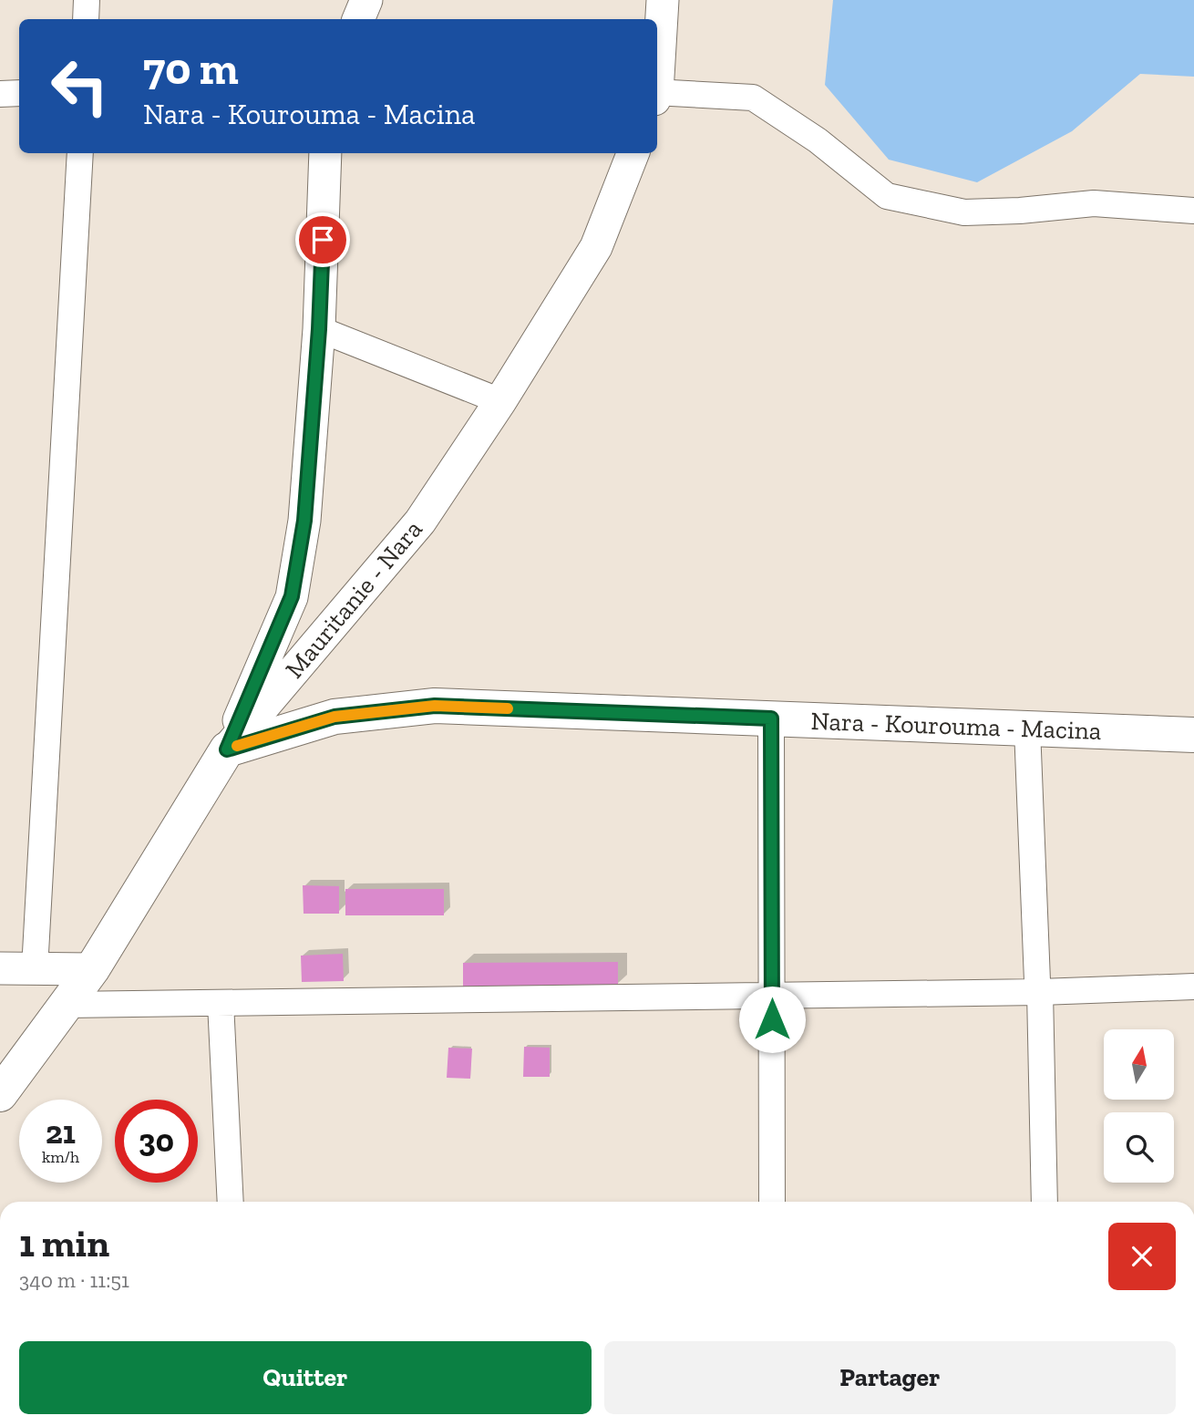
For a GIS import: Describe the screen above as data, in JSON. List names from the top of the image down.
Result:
{
  "streets": {
    "main road": ["Mauritanie - Nara", "Nara - Kourouma - Macina"]
  },
  "crossings": [
    ["Mauritanie - Nara", "Nara - Kourouma - Macina"]
  ],
  "north": "top",
  "page": {
    "turn": ["70 m", "Nara - Kourouma - Macina"],
    "speed": "21 km/h",
    "limit": "30",
    "heading": ["1 min", "340 m · 11:51"],
    "buttons": ["Quitter", "Partager"]
  }
}
